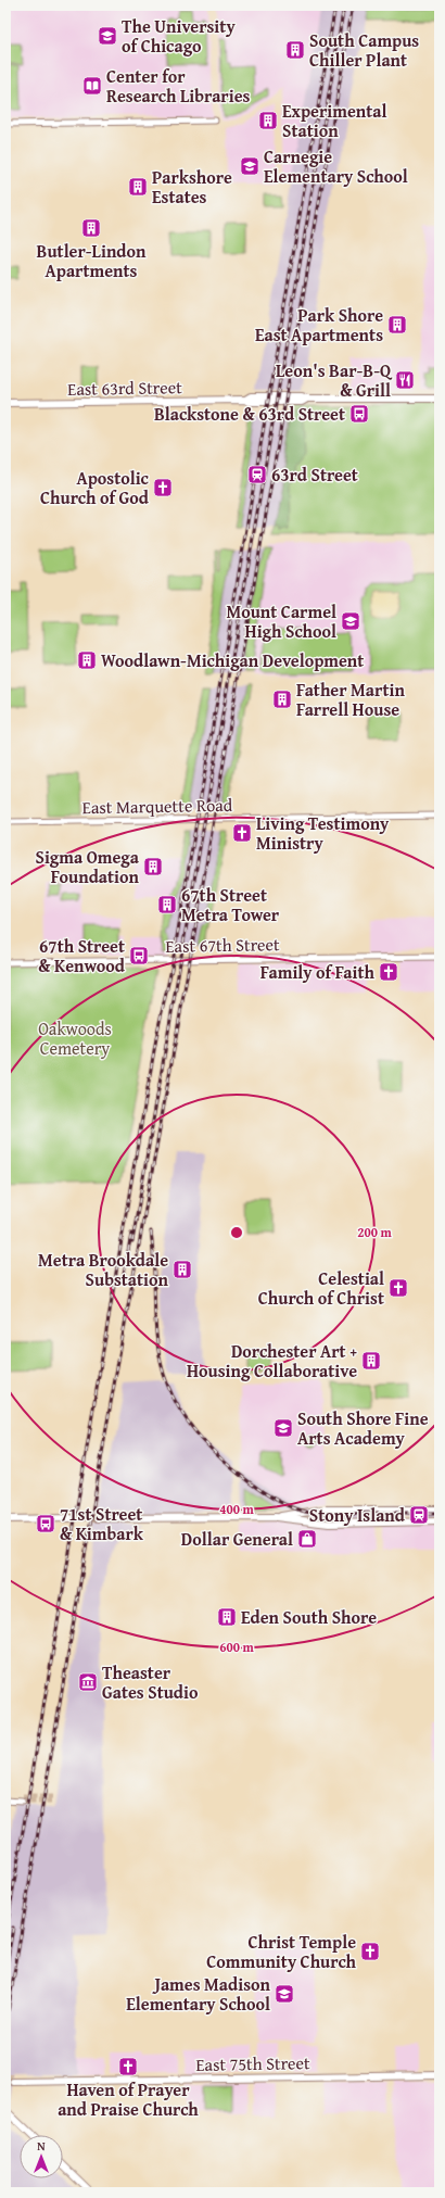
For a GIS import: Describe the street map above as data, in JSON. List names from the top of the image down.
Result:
{
  "streets": {
    "main road": ["East 63rd Street", "East 75th Street"],
    "street": ["East Marquette Road", "East 67th Street"]
  },
  "parks": ["Oakwoods Cemetery"],
  "places": {
    "school or university": [
      "The University of Chicago",
      "Carnegie Elementary School",
      "Mount Carmel High School",
      "South Shore Fine Arts Academy",
      "James Madison Elementary School"
    ],
    "building": [
      "South Campus Chiller Plant",
      "Experimental Station",
      "Parkshore Estates",
      "Butler-Lindon Apartments",
      "Park Shore East Apartments",
      "Woodlawn-Michigan Development",
      "Father Martin Farrell House",
      "Sigma Omega Foundation",
      "67th Street Metra Tower",
      "Metra Brookdale Substation",
      "Dorchester Art + Housing Collaborative",
      "Eden South Shore"
    ],
    "library": ["Center for Research Libraries"],
    "restaurant": ["Leon's Bar-B-Q & Grill"],
    "bus stop": ["Blackstone & 63rd Street", "67th Street & Kenwood", "71st Street & Kimbark"],
    "station": ["63rd Street", "Stony Island"],
    "church": [
      "Apostolic Church of God",
      "Living Testimony Ministry",
      "Family of Faith",
      "Celestial Church of Christ",
      "Christ Temple Community Church",
      "Haven of Prayer and Praise Church"
    ],
    "shop": ["Dollar General"],
    "museum": ["Theaster Gates Studio"]
  },
  "north": "top",
  "rings": ["200 m", "400 m", "600 m"]
}
